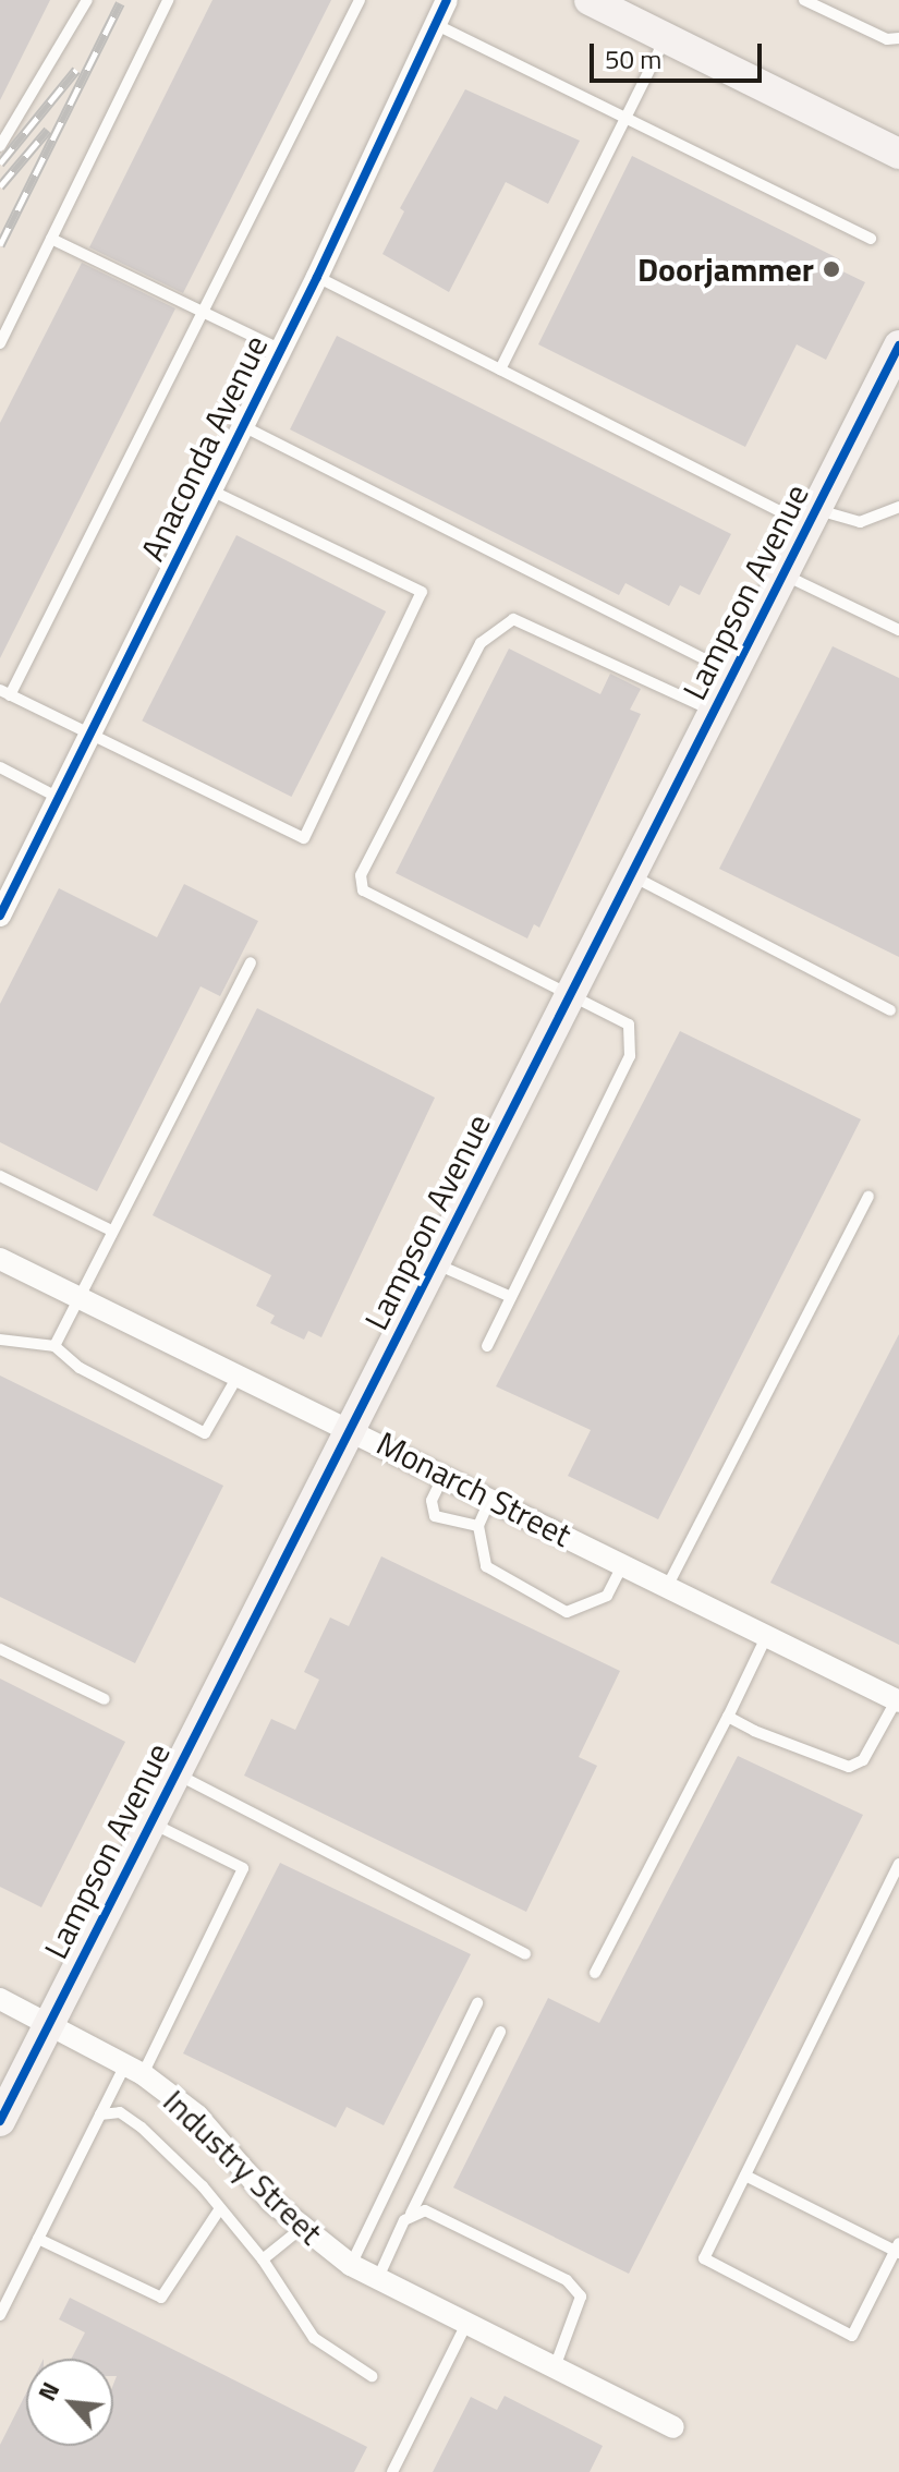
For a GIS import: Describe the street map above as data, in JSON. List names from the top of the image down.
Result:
{
  "streets": {
    "main road": ["Lampson Avenue"],
    "street": ["Anaconda Avenue", "Monarch Street", "Industry Street"]
  },
  "crossings": [
    ["Lampson Avenue", "Monarch Street"],
    ["Lampson Avenue", "Industry Street"]
  ],
  "places": ["Doorjammer"],
  "scale_bar": "50 m",
  "north": "top left"
}
